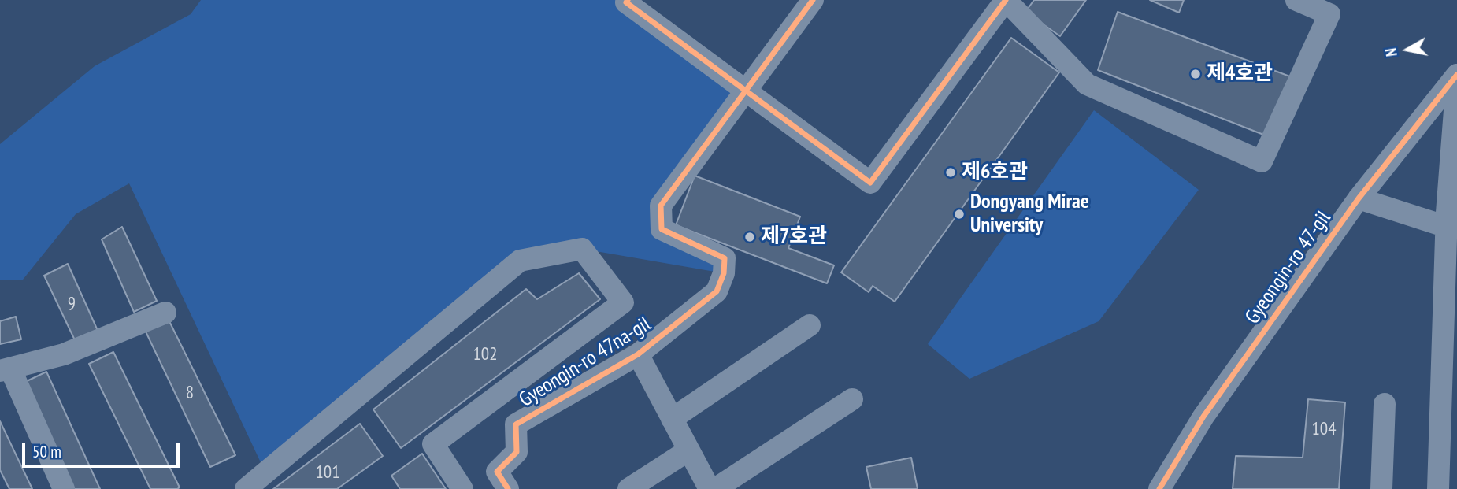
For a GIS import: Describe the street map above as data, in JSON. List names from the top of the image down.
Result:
{
  "streets": {
    "street": ["Gyeongin-ro 47-gil", "Gyeongin-ro 47na-gil"]
  },
  "places": [
    "제4호관",
    "제6호관",
    "Dongyang Mirae University",
    "제7호관"
  ],
  "house_numbers": [
    "9",
    "102",
    "8",
    "104",
    "101"
  ],
  "scale_bar": "50 m",
  "north": "left"
}
